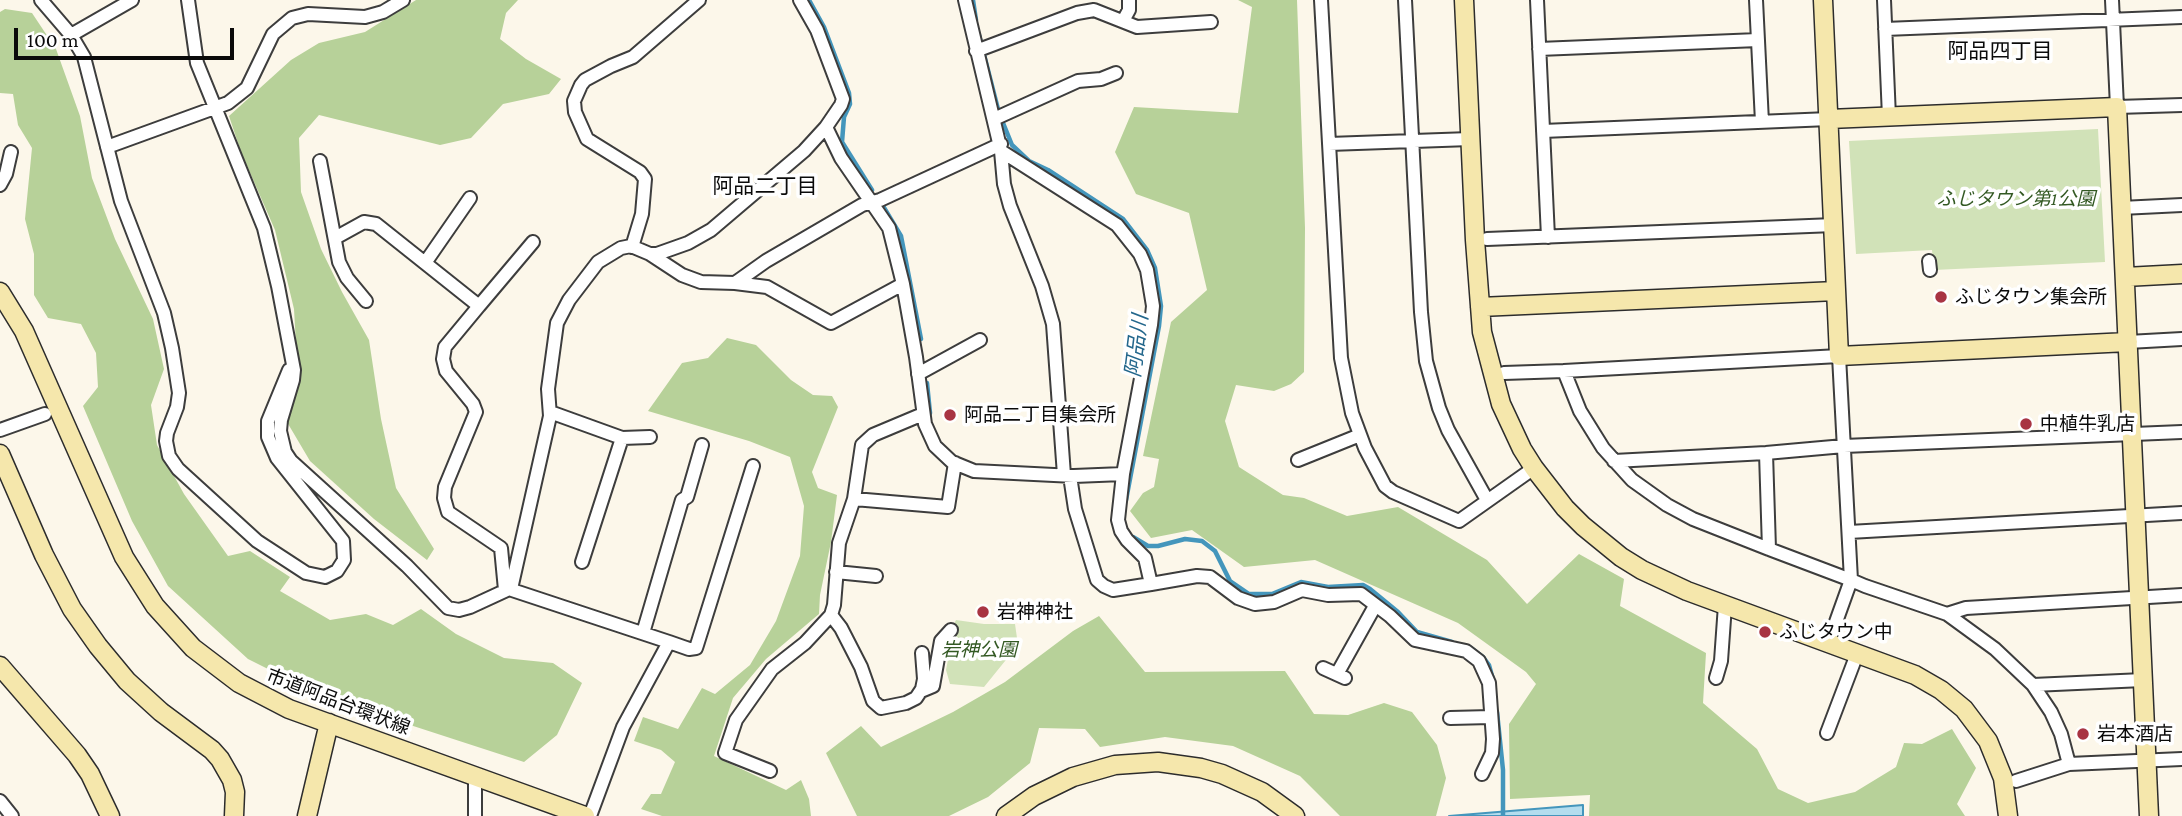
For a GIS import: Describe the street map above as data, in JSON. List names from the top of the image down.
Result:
{
  "streets": {
    "street": ["市道阿品台環状線"]
  },
  "districts": ["阿品四丁目", "阿品二丁目"],
  "water": ["阿品川"],
  "parks": ["ふじタウン第1公園", "岩神公園"],
  "places": [
    "ふじタウン集会所",
    "阿品二丁目集会所",
    "中植牛乳店",
    "岩神神社",
    "ふじタウン中",
    "岩本酒店"
  ],
  "scale_bar": "100 m"
}
